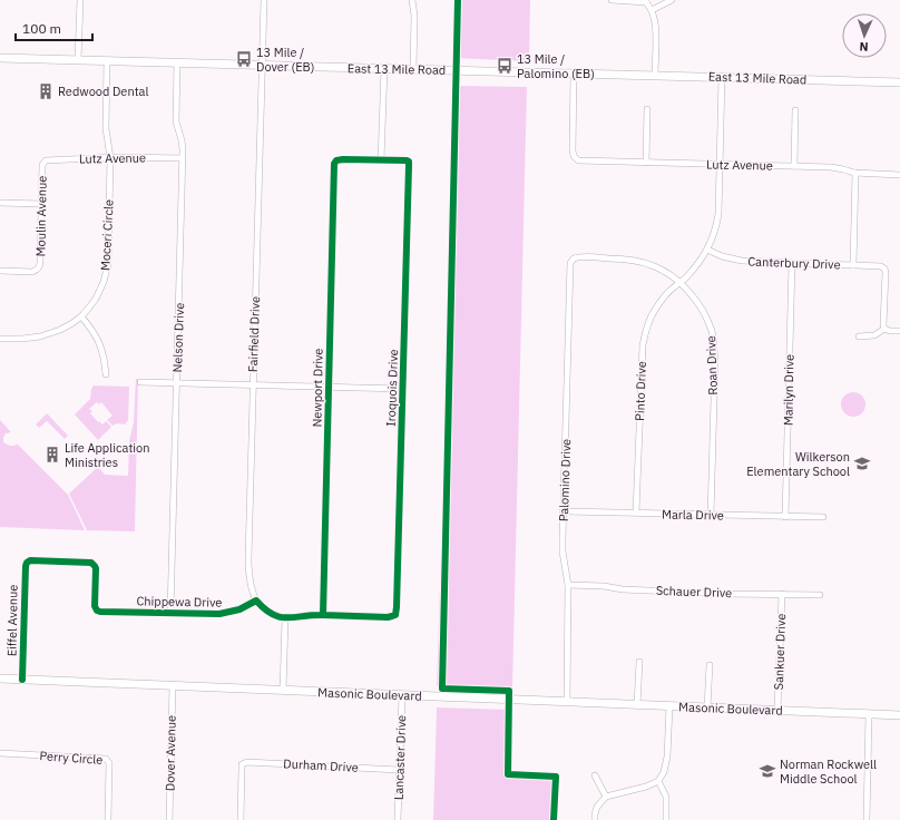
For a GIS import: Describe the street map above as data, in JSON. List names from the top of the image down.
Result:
{
  "streets": {
    "street": [
      "East 13 Mile Road",
      "Lutz Avenue",
      "Moulin Avenue",
      "Moceri Circle",
      "Canterbury Drive",
      "Fairfield Drive",
      "Nelson Drive",
      "Roan Drive",
      "Newport Drive",
      "Iroquois Drive",
      "Marilyn Drive",
      "Pinto Drive",
      "Palomino Drive",
      "Marla Drive",
      "Schauer Drive",
      "Chippewa Drive",
      "Eiffel Avenue",
      "Sankuer Drive",
      "Masonic Boulevard",
      "Dover Avenue",
      "Perry Circle",
      "Lancaster Drive",
      "Durham Drive"
    ]
  },
  "crossings": [
    ["East 13 Mile Road", "Lutz Avenue"],
    ["East 13 Mile Road", "Moceri Circle"],
    ["East 13 Mile Road", "Fairfield Drive"],
    ["East 13 Mile Road", "Nelson Drive"],
    ["Lutz Avenue", "Moulin Avenue"],
    ["Lutz Avenue", "Moceri Circle"],
    ["Lutz Avenue", "Nelson Drive"],
    ["Canterbury Drive", "Marilyn Drive"],
    ["Fairfield Drive", "Chippewa Drive"],
    ["Nelson Drive", "Chippewa Drive"],
    ["Roan Drive", "Pinto Drive"],
    ["Roan Drive", "Palomino Drive"],
    ["Roan Drive", "Marla Drive"],
    ["Newport Drive", "Iroquois Drive"],
    ["Marilyn Drive", "Marla Drive"],
    ["Pinto Drive", "Palomino Drive"],
    ["Pinto Drive", "Marla Drive"],
    ["Palomino Drive", "Marla Drive"],
    ["Palomino Drive", "Schauer Drive"],
    ["Palomino Drive", "Masonic Boulevard"],
    ["Schauer Drive", "Sankuer Drive"],
    ["Chippewa Drive", "Eiffel Avenue"],
    ["Eiffel Avenue", "Masonic Boulevard"],
    ["Sankuer Drive", "Masonic Boulevard"],
    ["Masonic Boulevard", "Dover Avenue"],
    ["Masonic Boulevard", "Lancaster Drive"],
    ["Lancaster Drive", "Durham Drive"]
  ],
  "places": {
    "bus stop": ["13 Mile / Dover (EB)", "13 Mile / Palomino (EB)"],
    "building": ["Redwood Dental", "Life Application Ministries"],
    "school or university": ["Wilkerson Elementary School", "Norman Rockwell Middle School"]
  },
  "scale_bar": "100 m",
  "north": "bottom"
}
